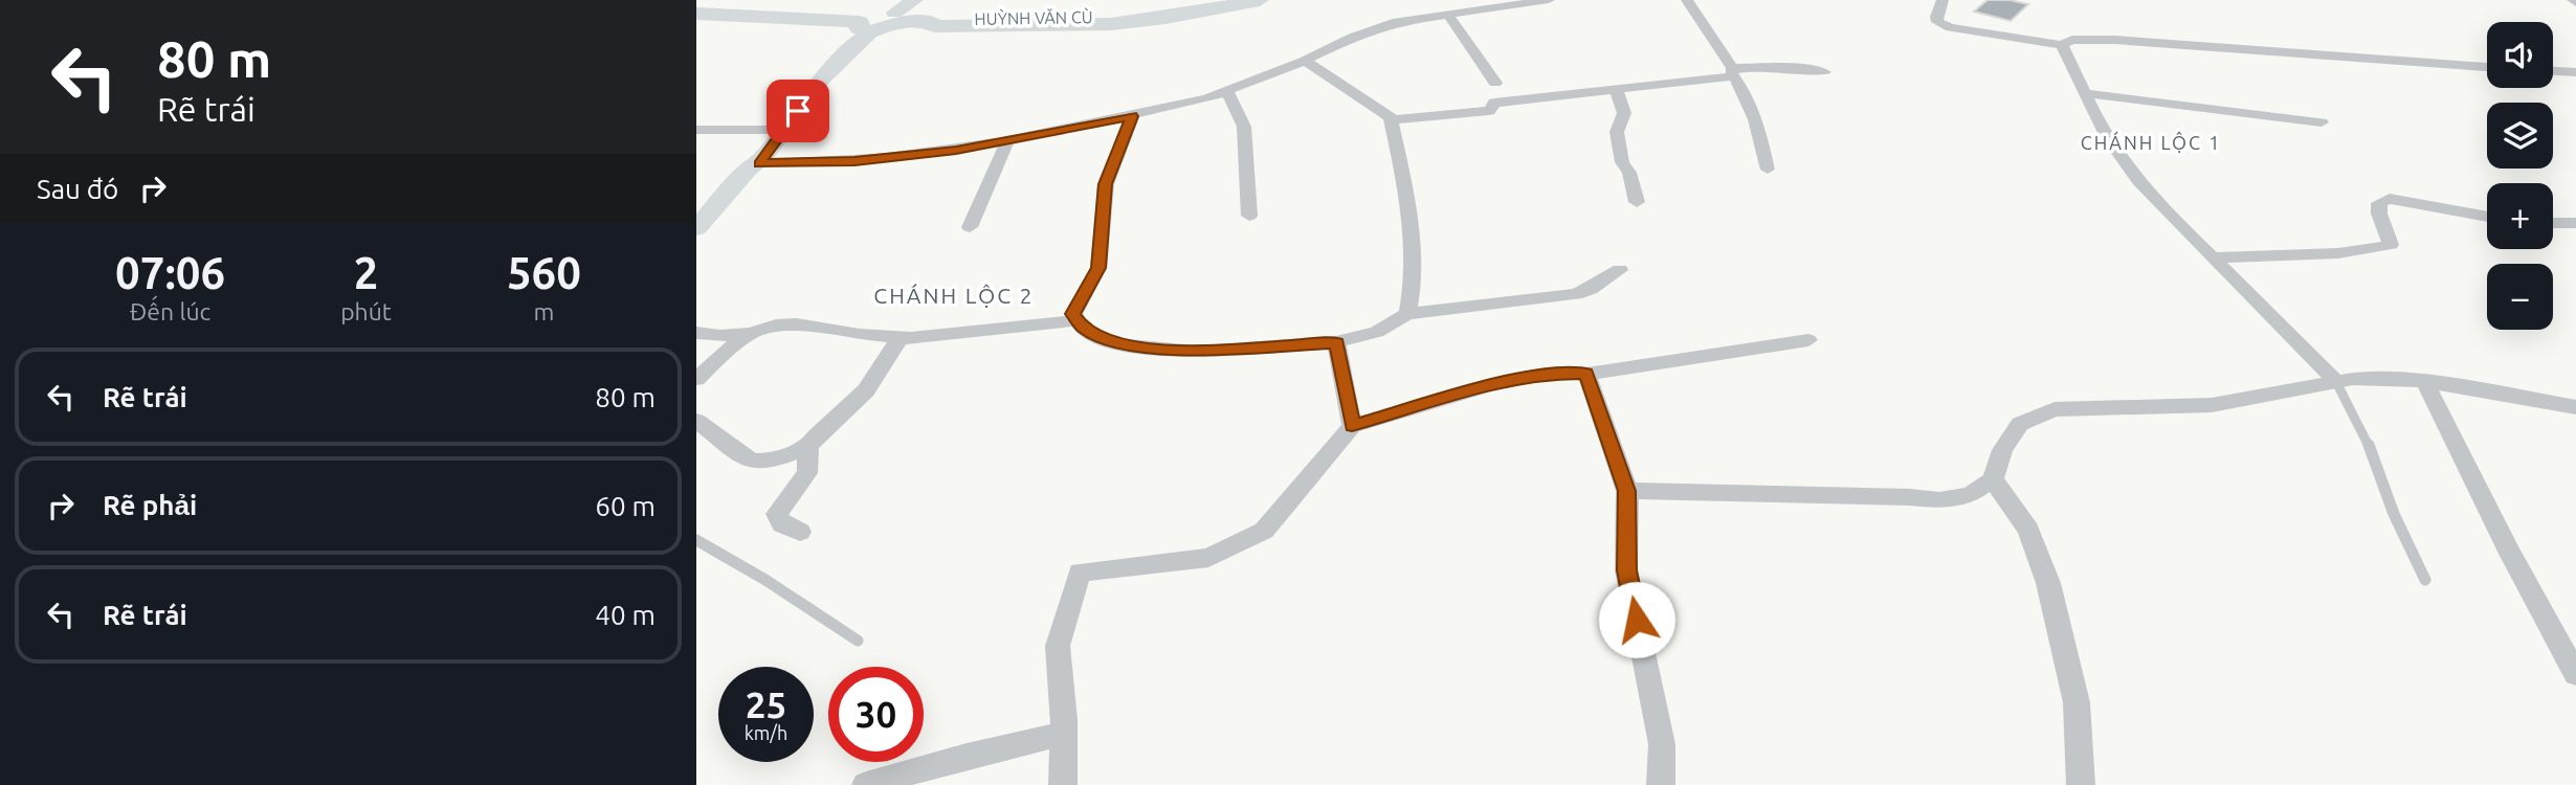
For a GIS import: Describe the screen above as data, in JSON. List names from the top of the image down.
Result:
{
  "districts": ["CHÁNH LỘC 1", "CHÁNH LỘC 2"],
  "page": {
    "turn": ["80 m", "Rẽ trái"],
    "map_buttons": ["+", "−"],
    "then": "Sau đó",
    "eta": [
      "07:06",
      "Đến lúc",
      "2",
      "phút",
      "560",
      "m"
    ],
    "list": [
      {
        "name": "Rẽ trái",
        "value": "80 m"
      },
      {
        "name": "Rẽ phải",
        "value": "60 m"
      },
      {
        "name": "Rẽ trái",
        "value": "40 m"
      }
    ],
    "speed": "25 km/h",
    "limit": "30"
  }
}
